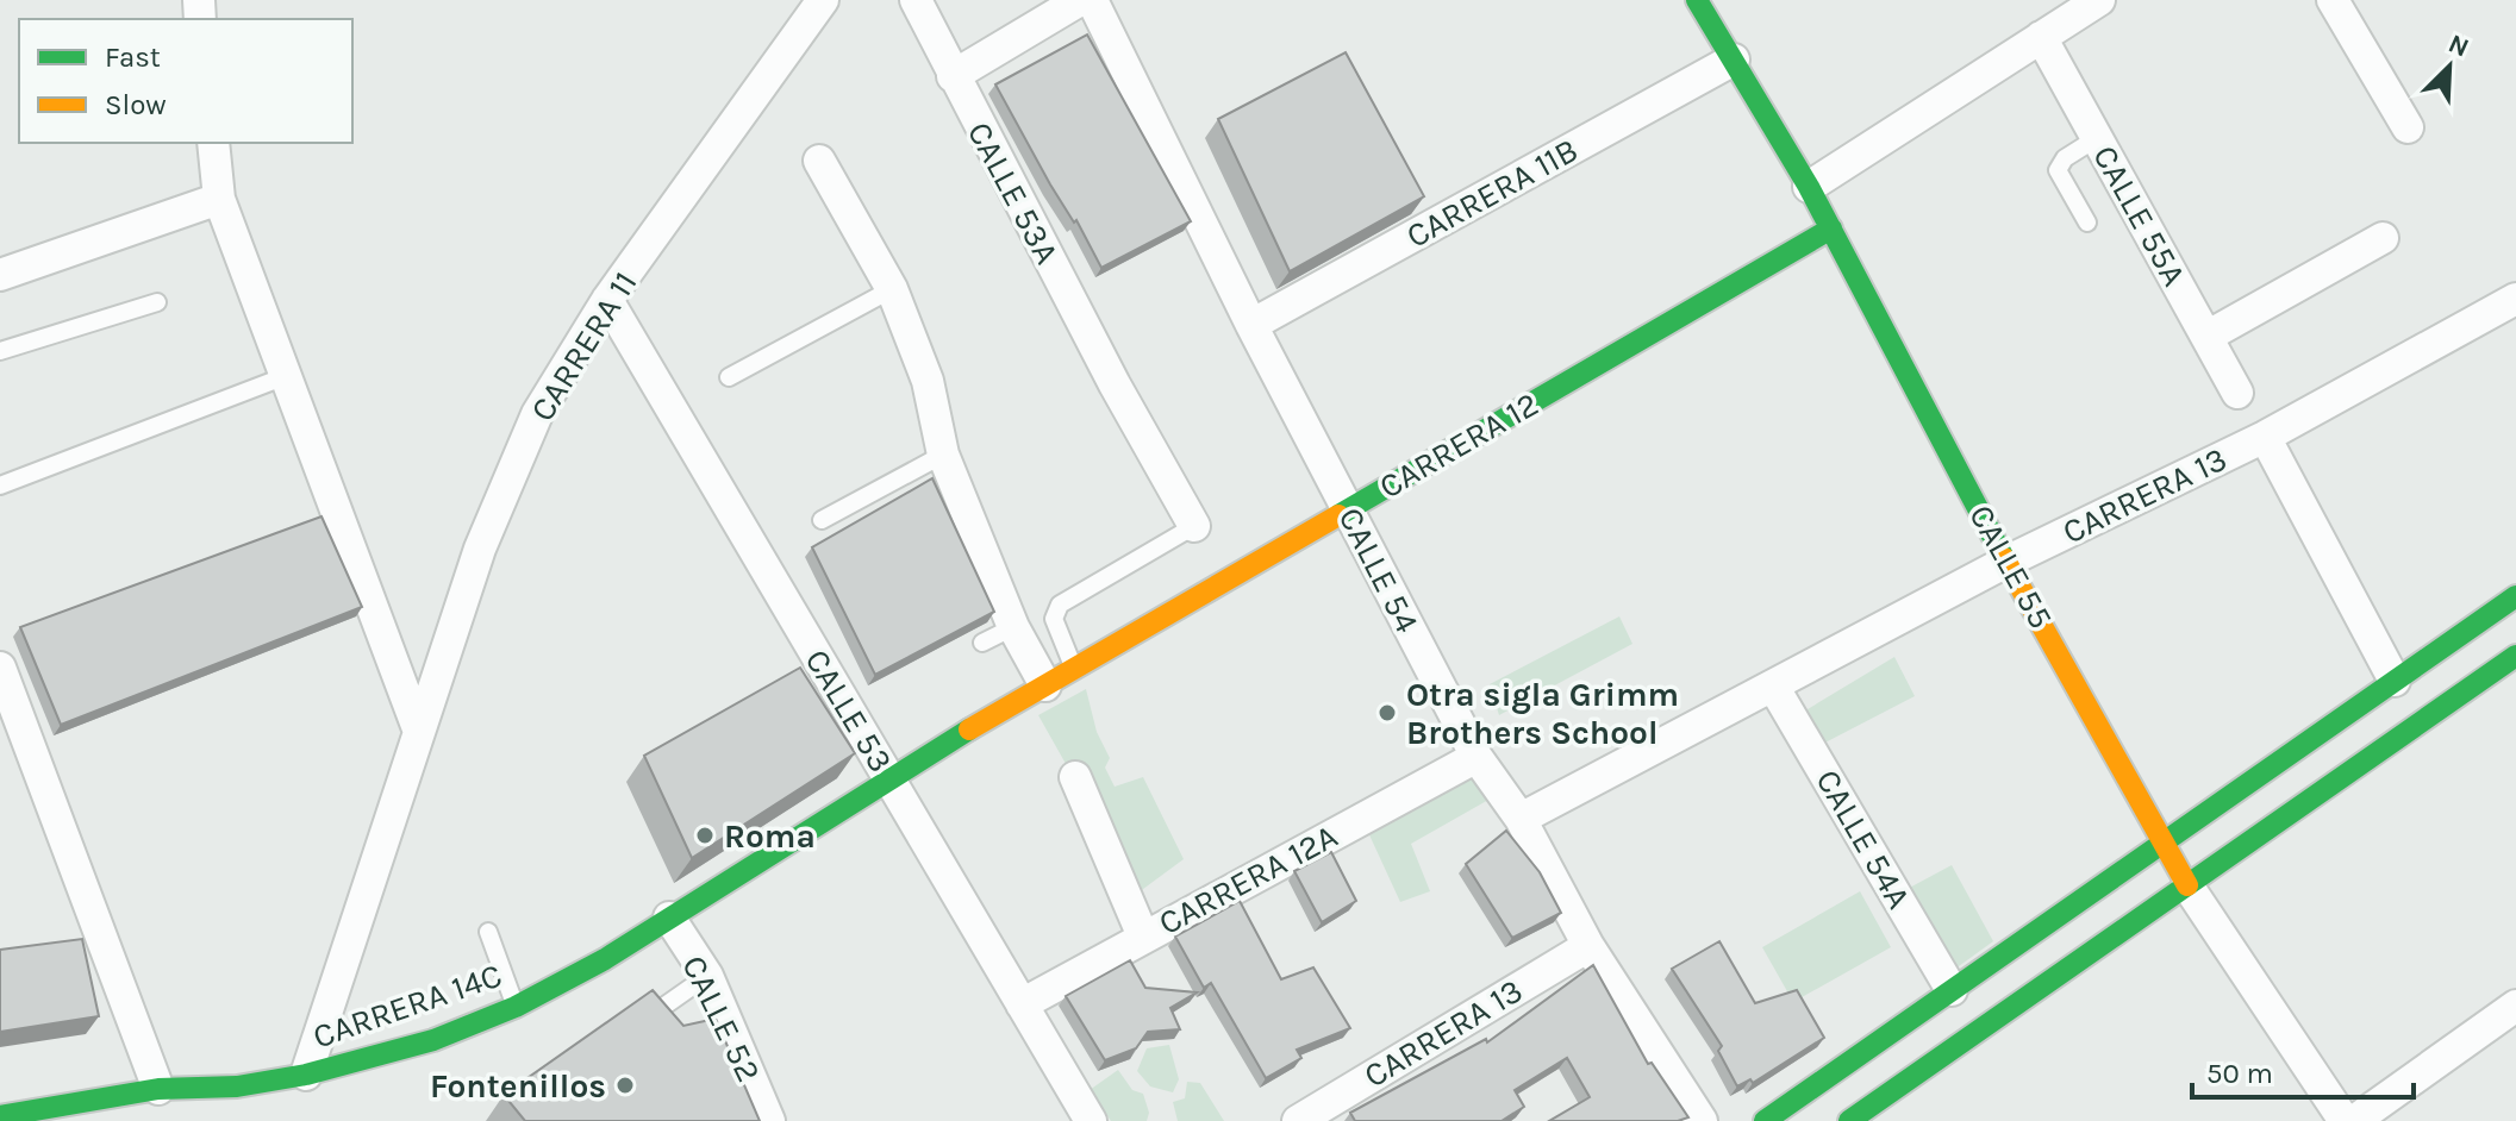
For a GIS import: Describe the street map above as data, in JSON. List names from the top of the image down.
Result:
{
  "streets": {
    "street": [
      "CALLE 53A",
      "CARRERA 11B",
      "CALLE 55A",
      "CARRERA 11",
      "CARRERA 12",
      "CARRERA 13",
      "CALLE 55",
      "CALLE 54",
      "CALLE 53",
      "CALLE 54A",
      "CARRERA 12A",
      "CARRERA 14C",
      "CALLE 52"
    ]
  },
  "crossings": [
    ["CARRERA 11B", "CALLE 55"],
    ["CARRERA 11B", "CALLE 54"],
    ["CARRERA 11", "CALLE 53"],
    ["CARRERA 11", "CARRERA 14C"],
    ["CARRERA 12", "CALLE 55"],
    ["CARRERA 12", "CALLE 54"],
    ["CARRERA 12", "CALLE 53"],
    ["CARRERA 12", "CARRERA 14C"],
    ["CARRERA 13", "CALLE 55"],
    ["CARRERA 13", "CALLE 54"],
    ["CARRERA 13", "CALLE 54A"],
    ["CALLE 54", "CARRERA 12A"],
    ["CALLE 53", "CARRERA 12A"],
    ["CALLE 53", "CARRERA 14C"],
    ["CARRERA 14C", "CALLE 52"]
  ],
  "places": ["Otra sigla Grimm Brothers School", "Roma", "Fontenillos"],
  "legend": ["Fast", "Slow"],
  "scale_bar": "50 m",
  "north": "top right"
}
